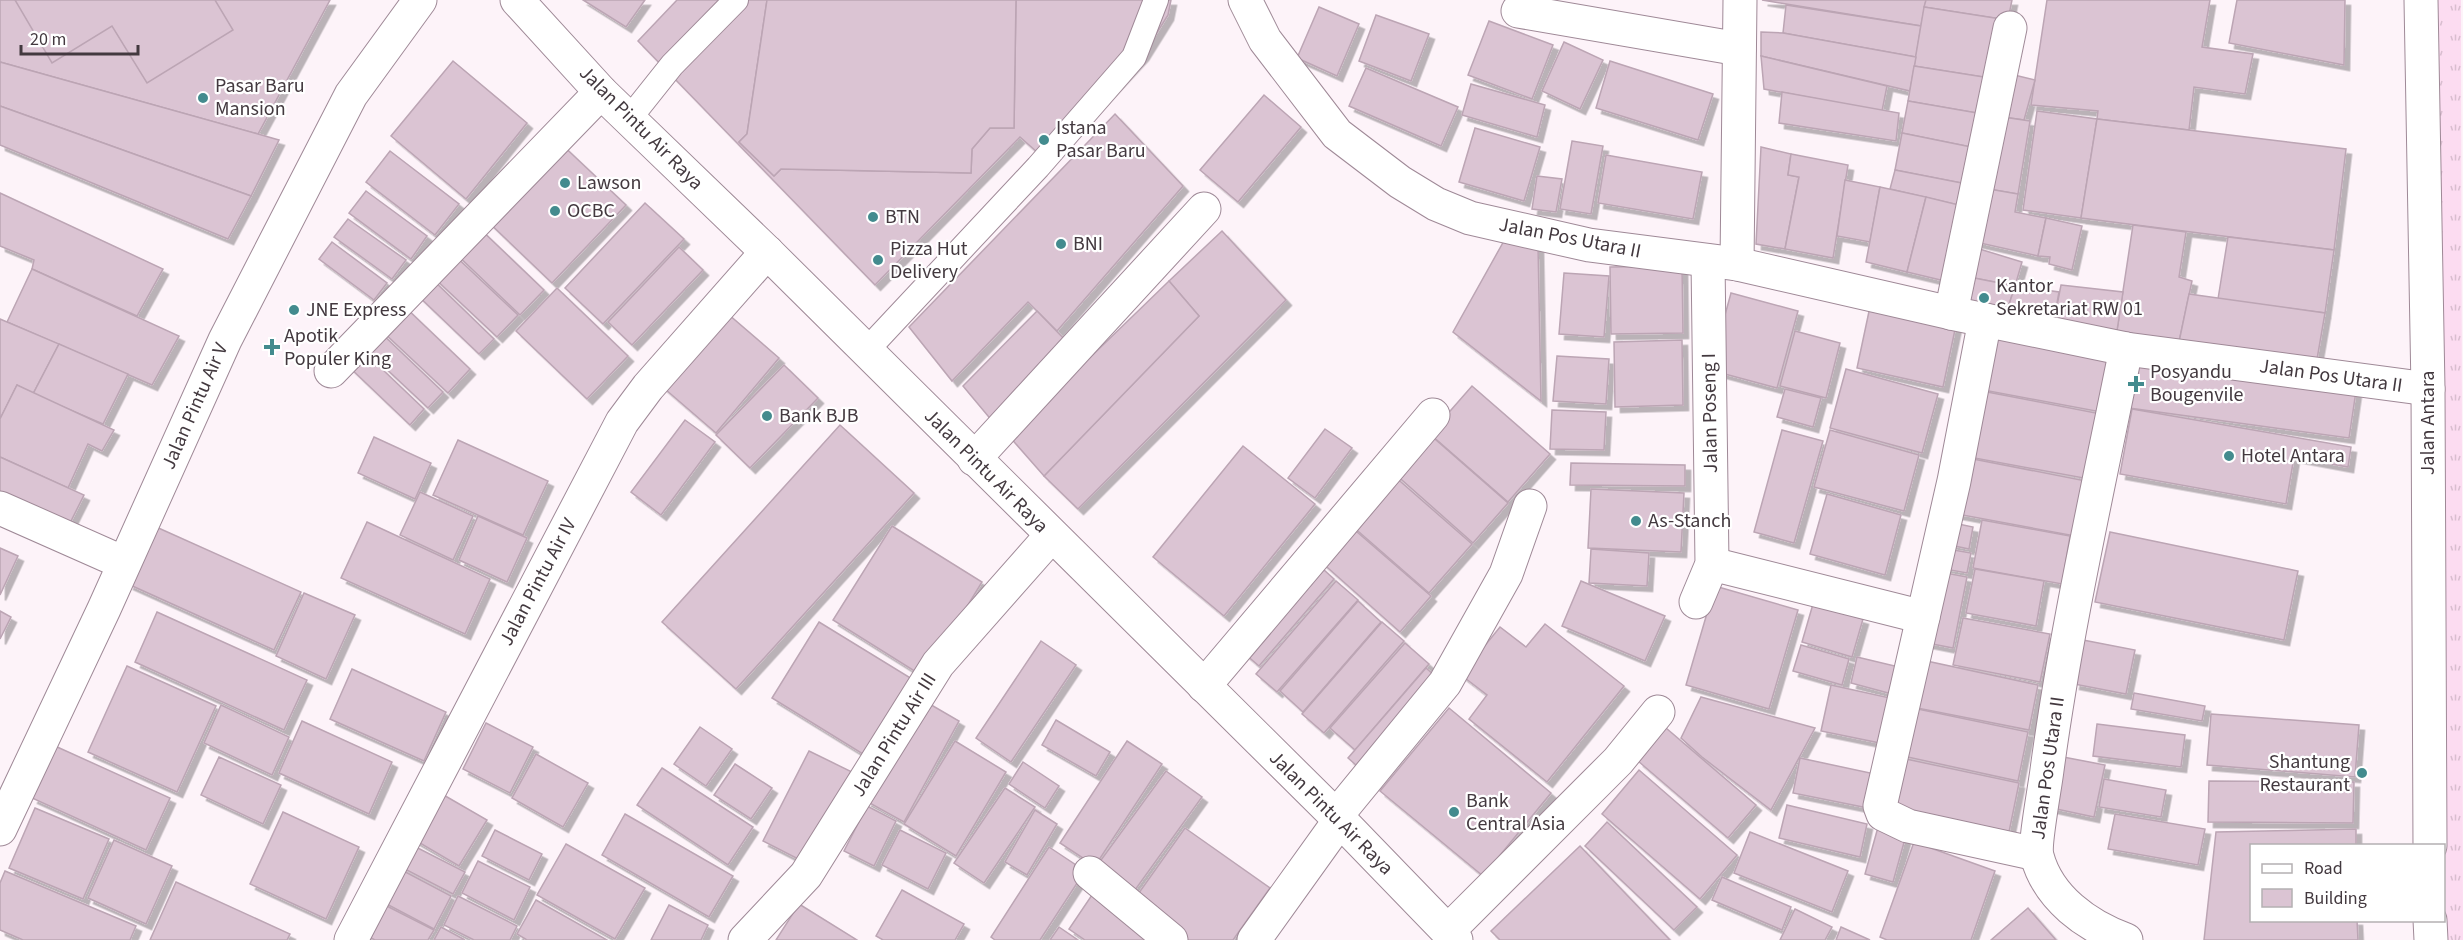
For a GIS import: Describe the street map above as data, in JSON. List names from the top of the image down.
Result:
{
  "streets": {
    "street": [
      "Jalan Pintu Air Raya",
      "Jalan Pos Utara II",
      "Jalan Pintu Air V",
      "Jalan Poseng I",
      "Jalan Antara",
      "Jalan Pintu Air IV",
      "Jalan Pintu Air III"
    ]
  },
  "crossings": [
    ["Jalan Pintu Air Raya", "Jalan Pintu Air IV"],
    ["Jalan Pintu Air Raya", "Jalan Pintu Air III"],
    ["Jalan Pos Utara II", "Jalan Poseng I"],
    ["Jalan Pos Utara II", "Jalan Antara"]
  ],
  "places": {
    "other": [
      "Pasar Baru Mansion",
      "Istana Pasar Baru",
      "Lawson",
      "OCBC",
      "BTN",
      "BNI",
      "Pizza Hut Delivery",
      "Kantor Sekretariat RW 01",
      "JNE Express",
      "Bank BJB",
      "Hotel Antara",
      "As-Stanch",
      "Shantung Restaurant",
      "Bank Central Asia"
    ],
    "health": ["Apotik Populer King", "Posyandu Bougenvile"]
  },
  "legend": ["Road", "Building"],
  "scale_bar": "20 m"
}
